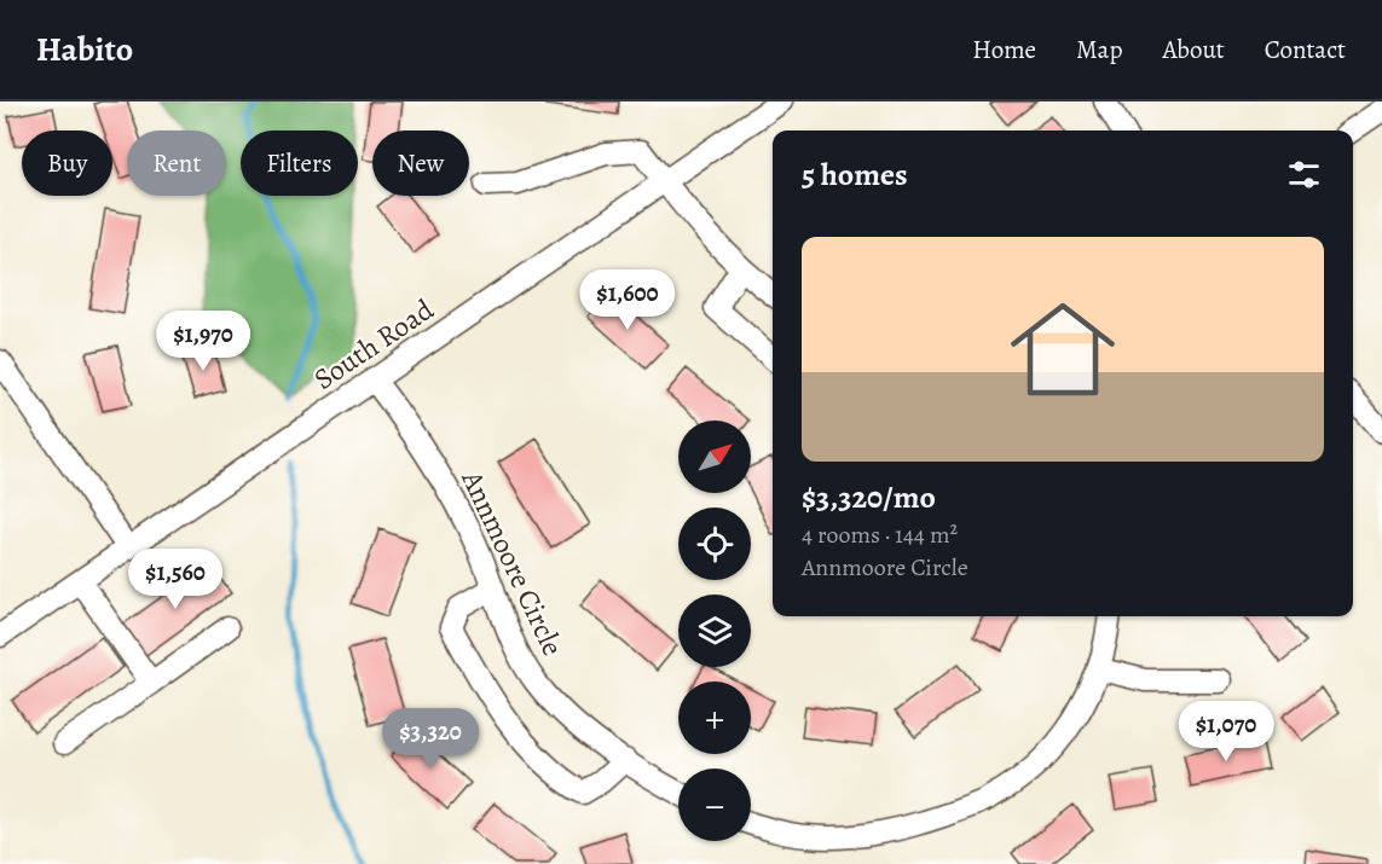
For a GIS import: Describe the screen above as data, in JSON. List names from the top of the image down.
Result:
{
  "streets": {
    "street": ["South Road", "Annmoore Circle"]
  },
  "crossings": [
    ["South Road", "Annmoore Circle"]
  ],
  "north": "top right",
  "page": {
    "header": "Habito",
    "nav": [
      "Home",
      "Map",
      "About",
      "Contact"
    ],
    "chip": [
      "Buy",
      "Rent",
      "Filters",
      "New"
    ],
    "heading": "5 homes",
    "list": [
      {
        "name": "$3,320/mo",
        "note": "4 rooms · 144 m² · Annmoore Circle"
      }
    ],
    "price": [
      "$1,600",
      "$1,970",
      "$1,560",
      "$1,070",
      "$3,320"
    ],
    "map_buttons": ["+", "−"]
  }
}
